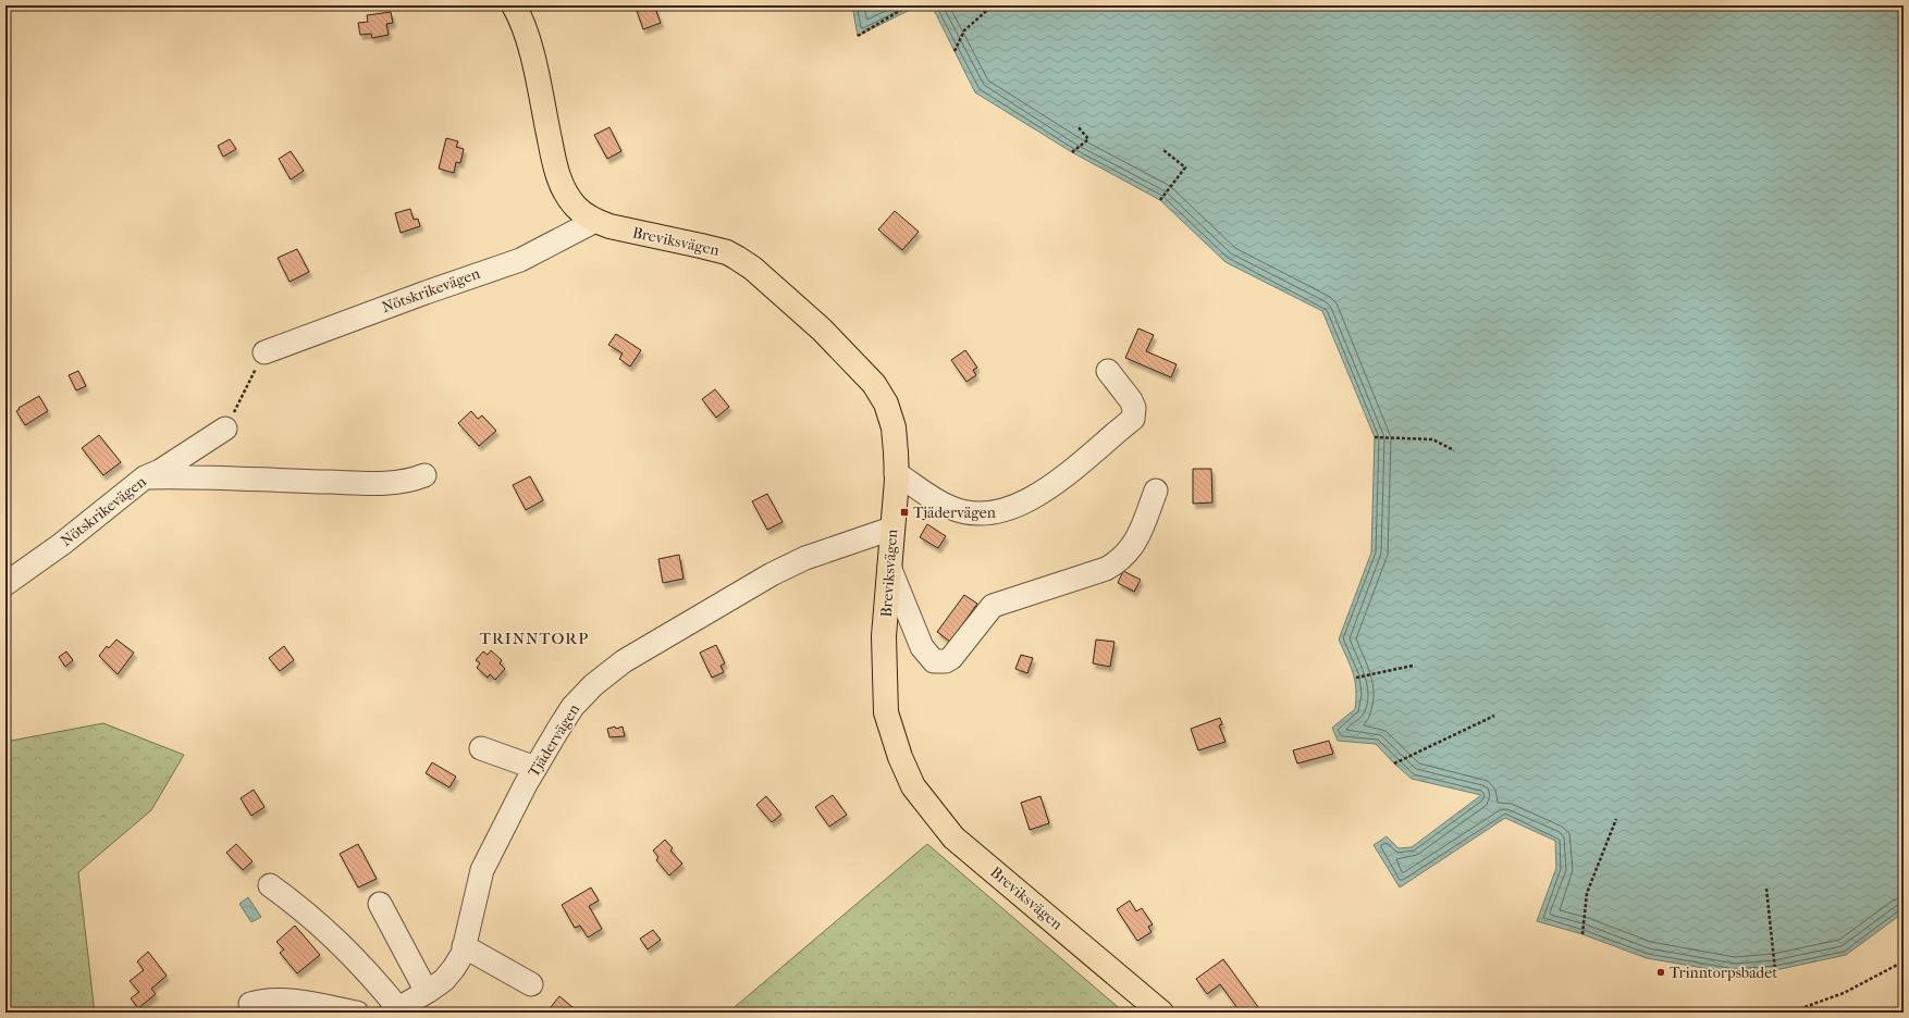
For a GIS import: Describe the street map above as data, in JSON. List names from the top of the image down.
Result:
{
  "streets": {
    "main road": ["Breviksvägen"],
    "street": ["Nötskrikevägen", "Tjädervägen"]
  },
  "crossings": [
    ["Breviksvägen", "Nötskrikevägen"],
    ["Breviksvägen", "Tjädervägen"]
  ],
  "districts": ["TRINNTORP"],
  "places": {
    "transit": ["Tjädervägen"],
    "other": ["Trinntorpsbadet"]
  }
}
